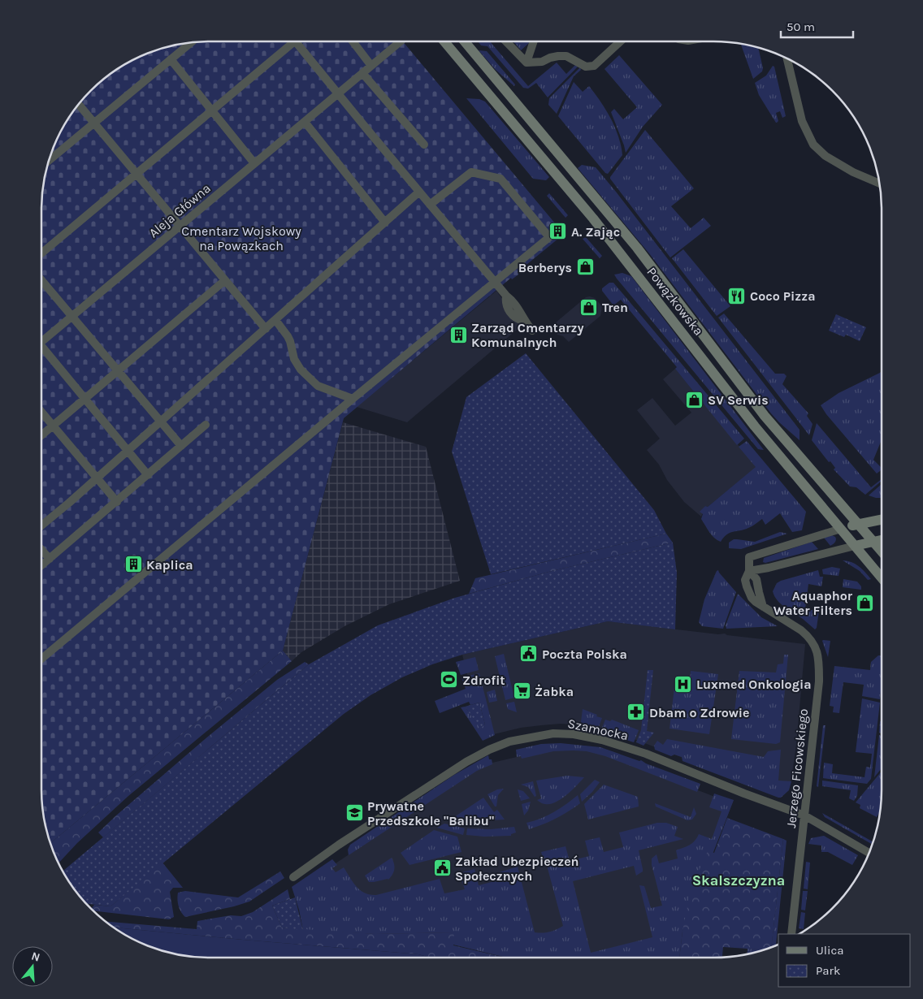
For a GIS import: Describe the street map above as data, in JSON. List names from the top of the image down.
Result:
{
  "streets": {
    "main road": ["Powązkowska"],
    "street": ["Aleja Główna", "Szamocka", "Jerzego Ficowskiego"]
  },
  "crossings": [
    ["Powązkowska", "Jerzego Ficowskiego"],
    ["Szamocka", "Jerzego Ficowskiego"]
  ],
  "districts": ["Skalszczyzna"],
  "parks": ["Cmentarz Wojskowy na Powązkach"],
  "places": {
    "building": ["A. Zając", "Zarząd Cmentarzy Komunalnych", "Kaplica"],
    "shop": [
      "Berberys",
      "Tren",
      "SV Serwis",
      "Aquaphor Water Filters"
    ],
    "restaurant": ["Coco Pizza"],
    "public building": ["Poczta Polska", "Zakład Ubezpieczeń Społecznych"],
    "sports": ["Zdrofit"],
    "hospital": ["Luxmed Onkologia"],
    "supermarket": ["Żabka"],
    "pharmacy": ["Dbam o Zdrowie"],
    "school or university": ["Prywatne Przedszkole \"Balibu\""]
  },
  "legend": ["Ulica", "Park"],
  "scale_bar": "50 m",
  "north": "top"
}
